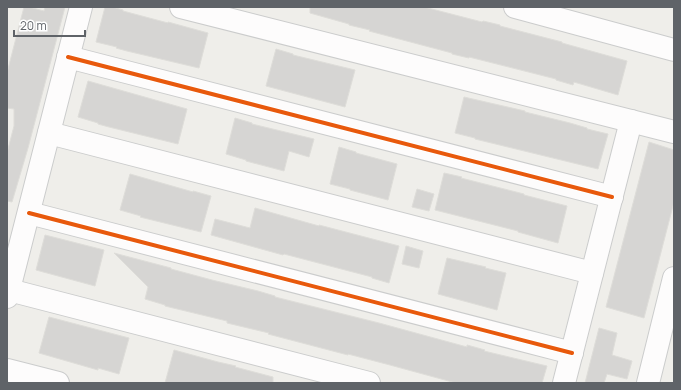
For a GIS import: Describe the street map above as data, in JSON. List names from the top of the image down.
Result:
{
  "scale_bar": "20 m"
}
